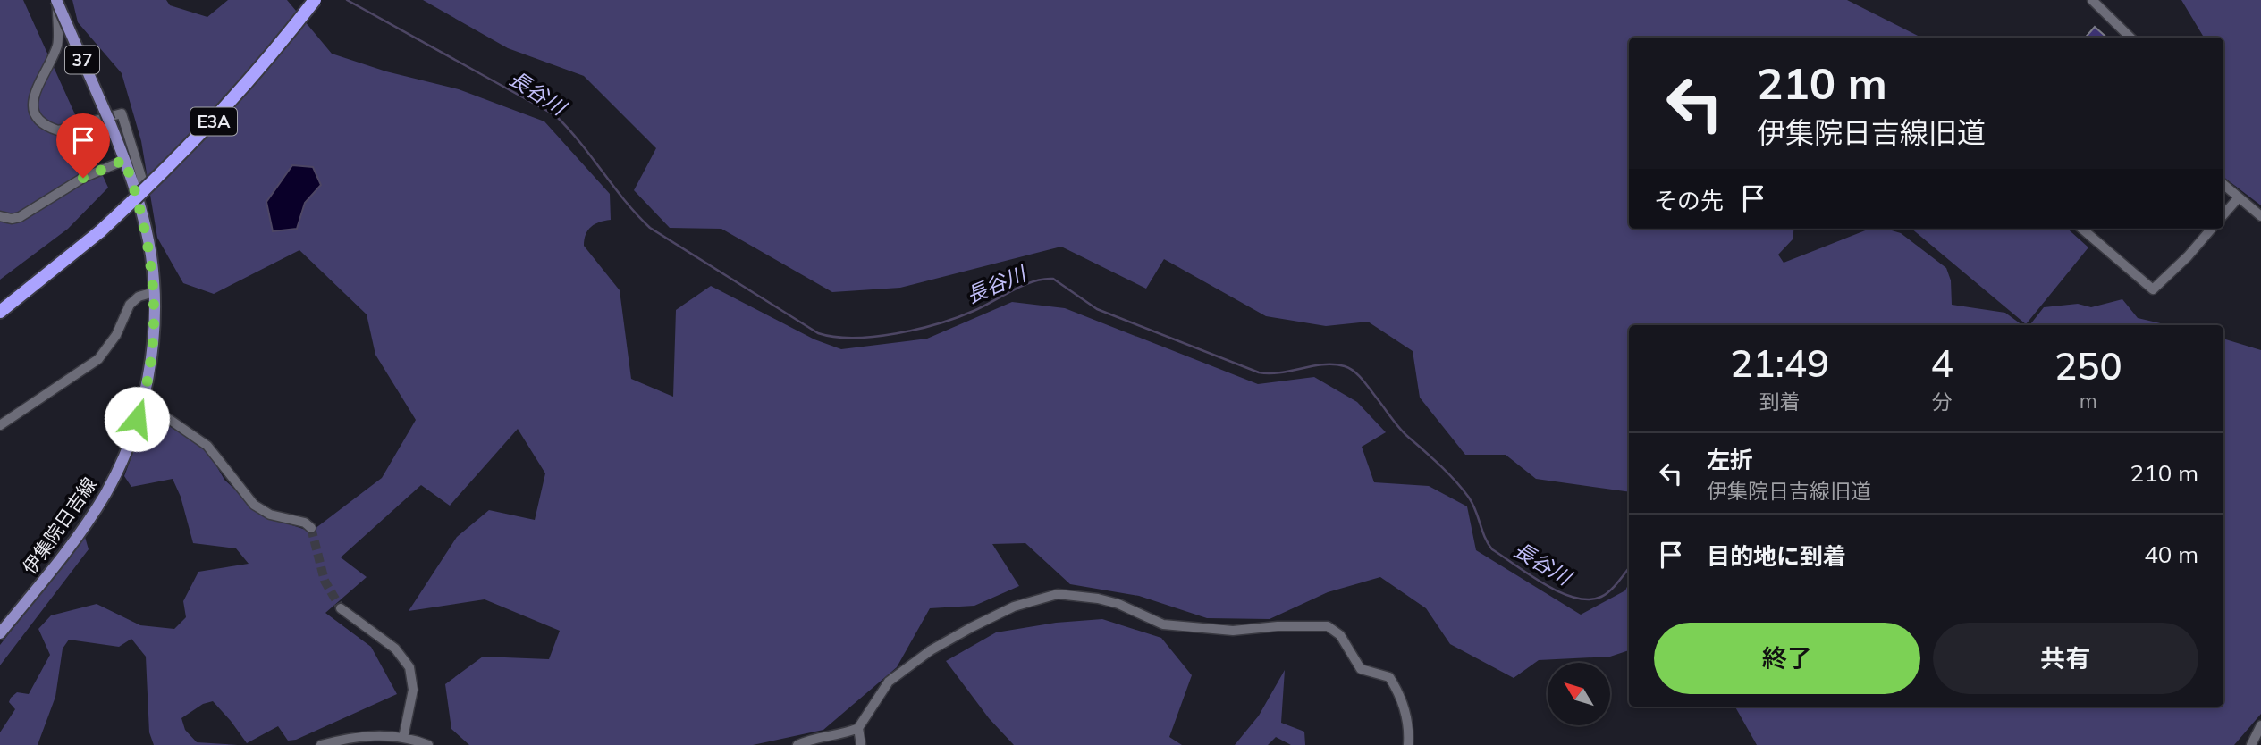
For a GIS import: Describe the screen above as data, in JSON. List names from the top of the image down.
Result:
{
  "streets": {
    "highway": ["E3A"],
    "main road": ["37", "伊集院日吉線"]
  },
  "water": ["長谷川"],
  "north": "top left",
  "page": {
    "turn": ["210 m", "伊集院日吉線旧道"],
    "then": "その先",
    "eta": [
      "21:49",
      "到着",
      "4",
      "分",
      "250",
      "m"
    ],
    "list": [
      {
        "name": "左折",
        "note": "伊集院日吉線旧道",
        "value": "210 m"
      },
      {
        "name": "目的地に到着",
        "value": "40 m"
      }
    ],
    "buttons": ["終了", "共有"]
  }
}
